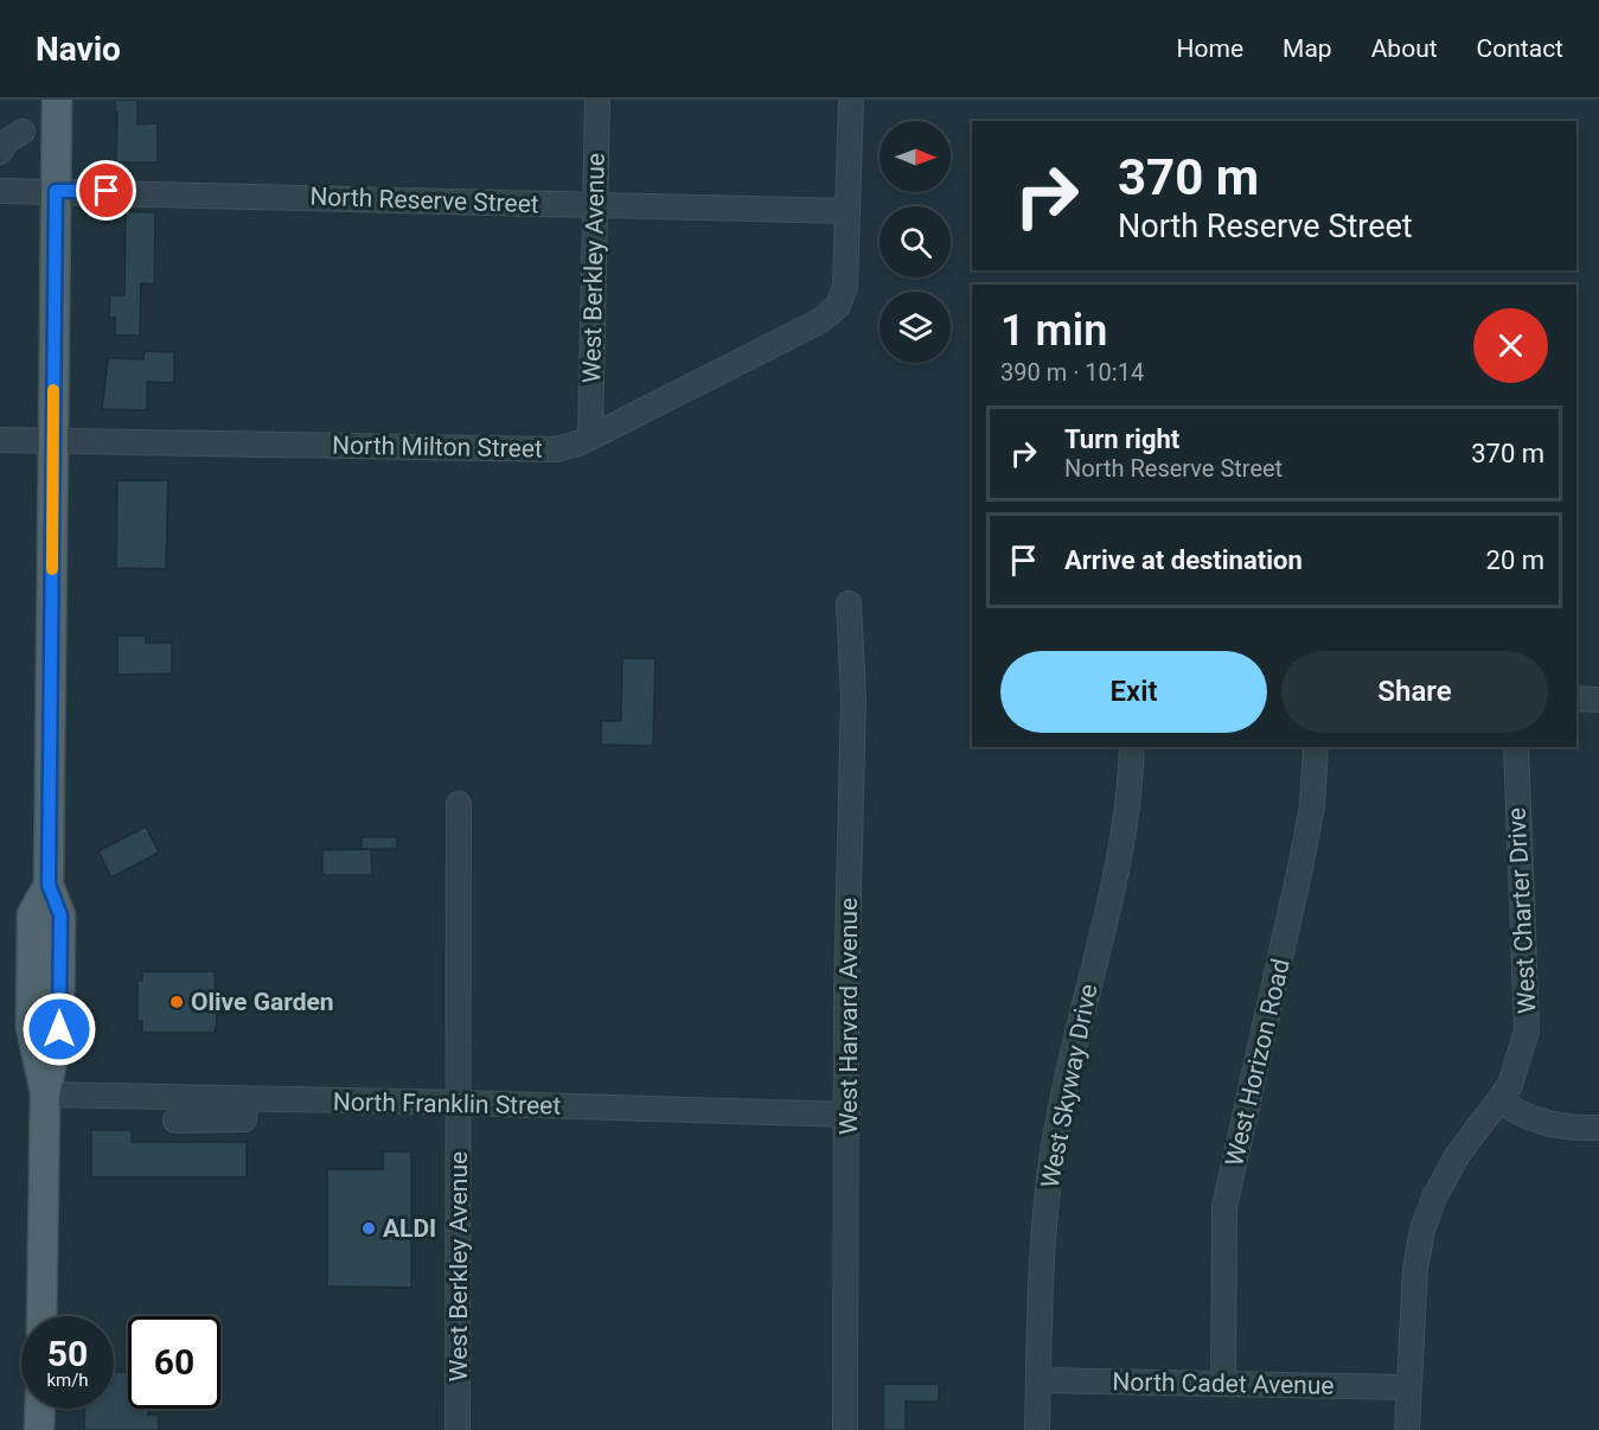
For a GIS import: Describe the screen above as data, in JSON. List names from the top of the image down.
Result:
{
  "streets": {
    "street": [
      "North Reserve Street",
      "West Berkley Avenue",
      "North Milton Street",
      "West Charter Drive",
      "West Harvard Avenue",
      "West Horizon Road",
      "West Skyway Drive",
      "North Franklin Street",
      "North Cadet Avenue"
    ]
  },
  "crossings": [
    ["North Reserve Street", "West Berkley Avenue"],
    ["North Reserve Street", "North Milton Street"],
    ["West Berkley Avenue", "North Milton Street"],
    ["West Berkley Avenue", "North Franklin Street"],
    ["West Charter Drive", "North Cadet Avenue"],
    ["West Harvard Avenue", "North Franklin Street"],
    ["West Horizon Road", "North Cadet Avenue"],
    ["West Skyway Drive", "North Cadet Avenue"]
  ],
  "places": ["Olive Garden", "ALDI"],
  "north": "right",
  "page": {
    "header": "Navio",
    "nav": [
      "Home",
      "Map",
      "About",
      "Contact"
    ],
    "turn": ["370 m", "North Reserve Street"],
    "heading": ["1 min", "390 m · 10:14"],
    "list": [
      {
        "name": "Turn right",
        "note": "North Reserve Street",
        "value": "370 m"
      },
      {
        "name": "Arrive at destination",
        "value": "20 m"
      }
    ],
    "buttons": ["Exit", "Share"],
    "speed": "50 km/h",
    "limit": "60"
  }
}
